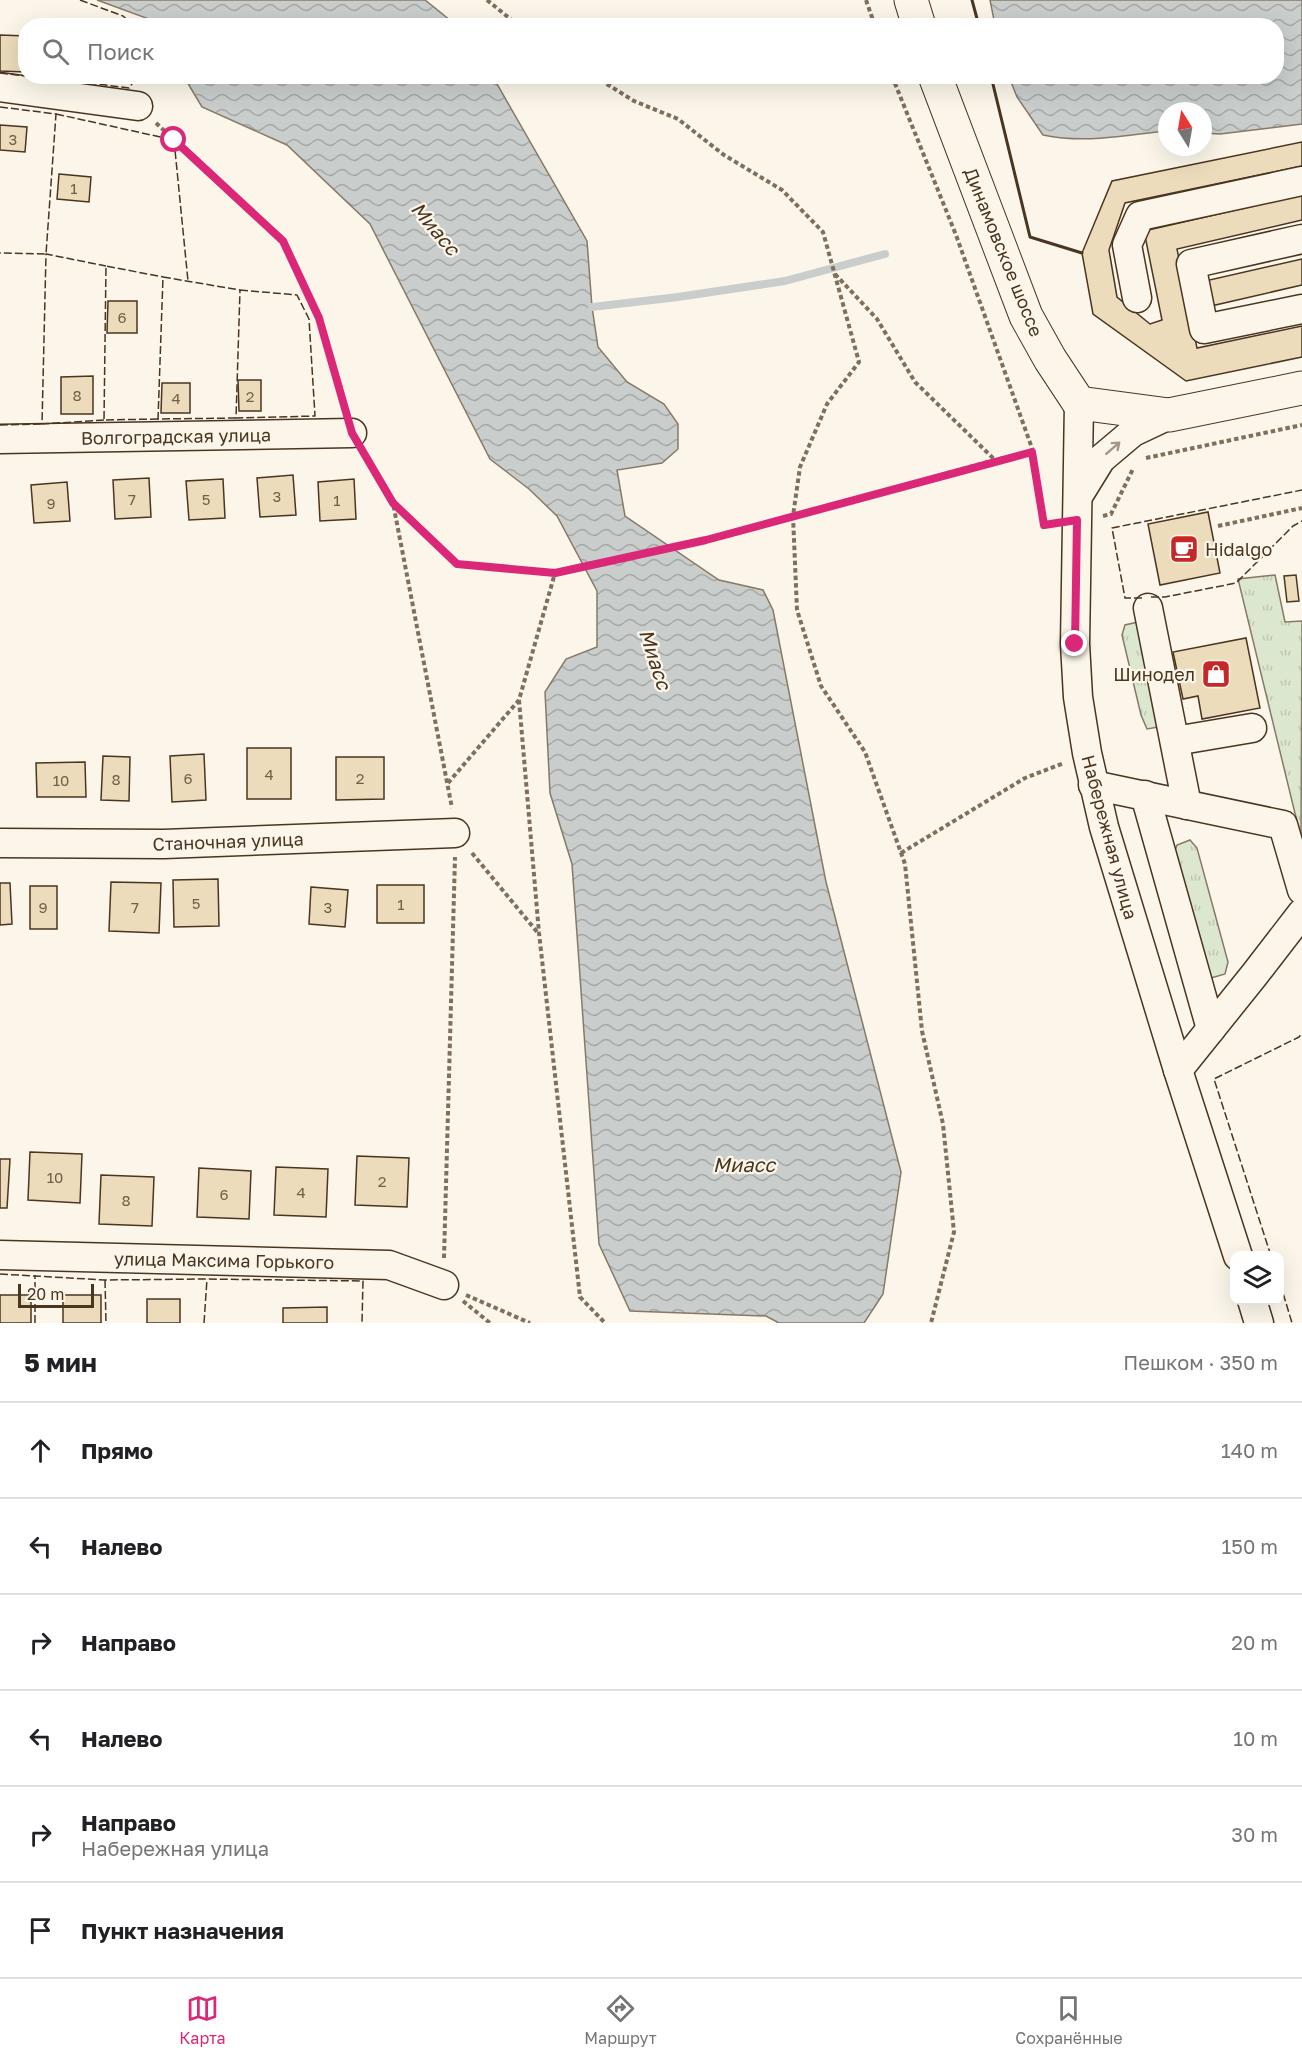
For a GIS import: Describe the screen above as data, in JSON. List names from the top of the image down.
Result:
{
  "streets": {
    "main road": ["Динамовское шоссе"],
    "street": [
      "Волгоградская улица",
      "Набережная улица",
      "Станочная улица",
      "улица Максима Горького"
    ]
  },
  "crossings": [
    ["Динамовское шоссе", "Набережная улица"]
  ],
  "water": ["Миасс"],
  "places": {
    "cafe": ["Hidalgo"],
    "shop": ["Шинодел"]
  },
  "house_numbers": [
    "3",
    "1",
    "6",
    "8",
    "2",
    "4",
    "3",
    "7",
    "5",
    "1",
    "9",
    "4",
    "6",
    "2",
    "8",
    "10",
    "5",
    "1",
    "9",
    "7",
    "3",
    "10",
    "2",
    "4",
    "6",
    "8"
  ],
  "scale_bar": "20 m",
  "north": "top",
  "page": {
    "search": "Поиск",
    "scale": "20 m",
    "heading": ["5 мин", "Пешком · 350 m"],
    "list": [
      ["Прямо", "140 m"],
      ["Налево", "150 m"],
      ["Направо", "20 m"],
      ["Налево", "10 m"],
      ["Направо", "Набережная улица", "30 m"],
      "Пункт назначения"
    ],
    "nav": ["Карта", "Маршрут", "Сохранённые"]
  }
}
